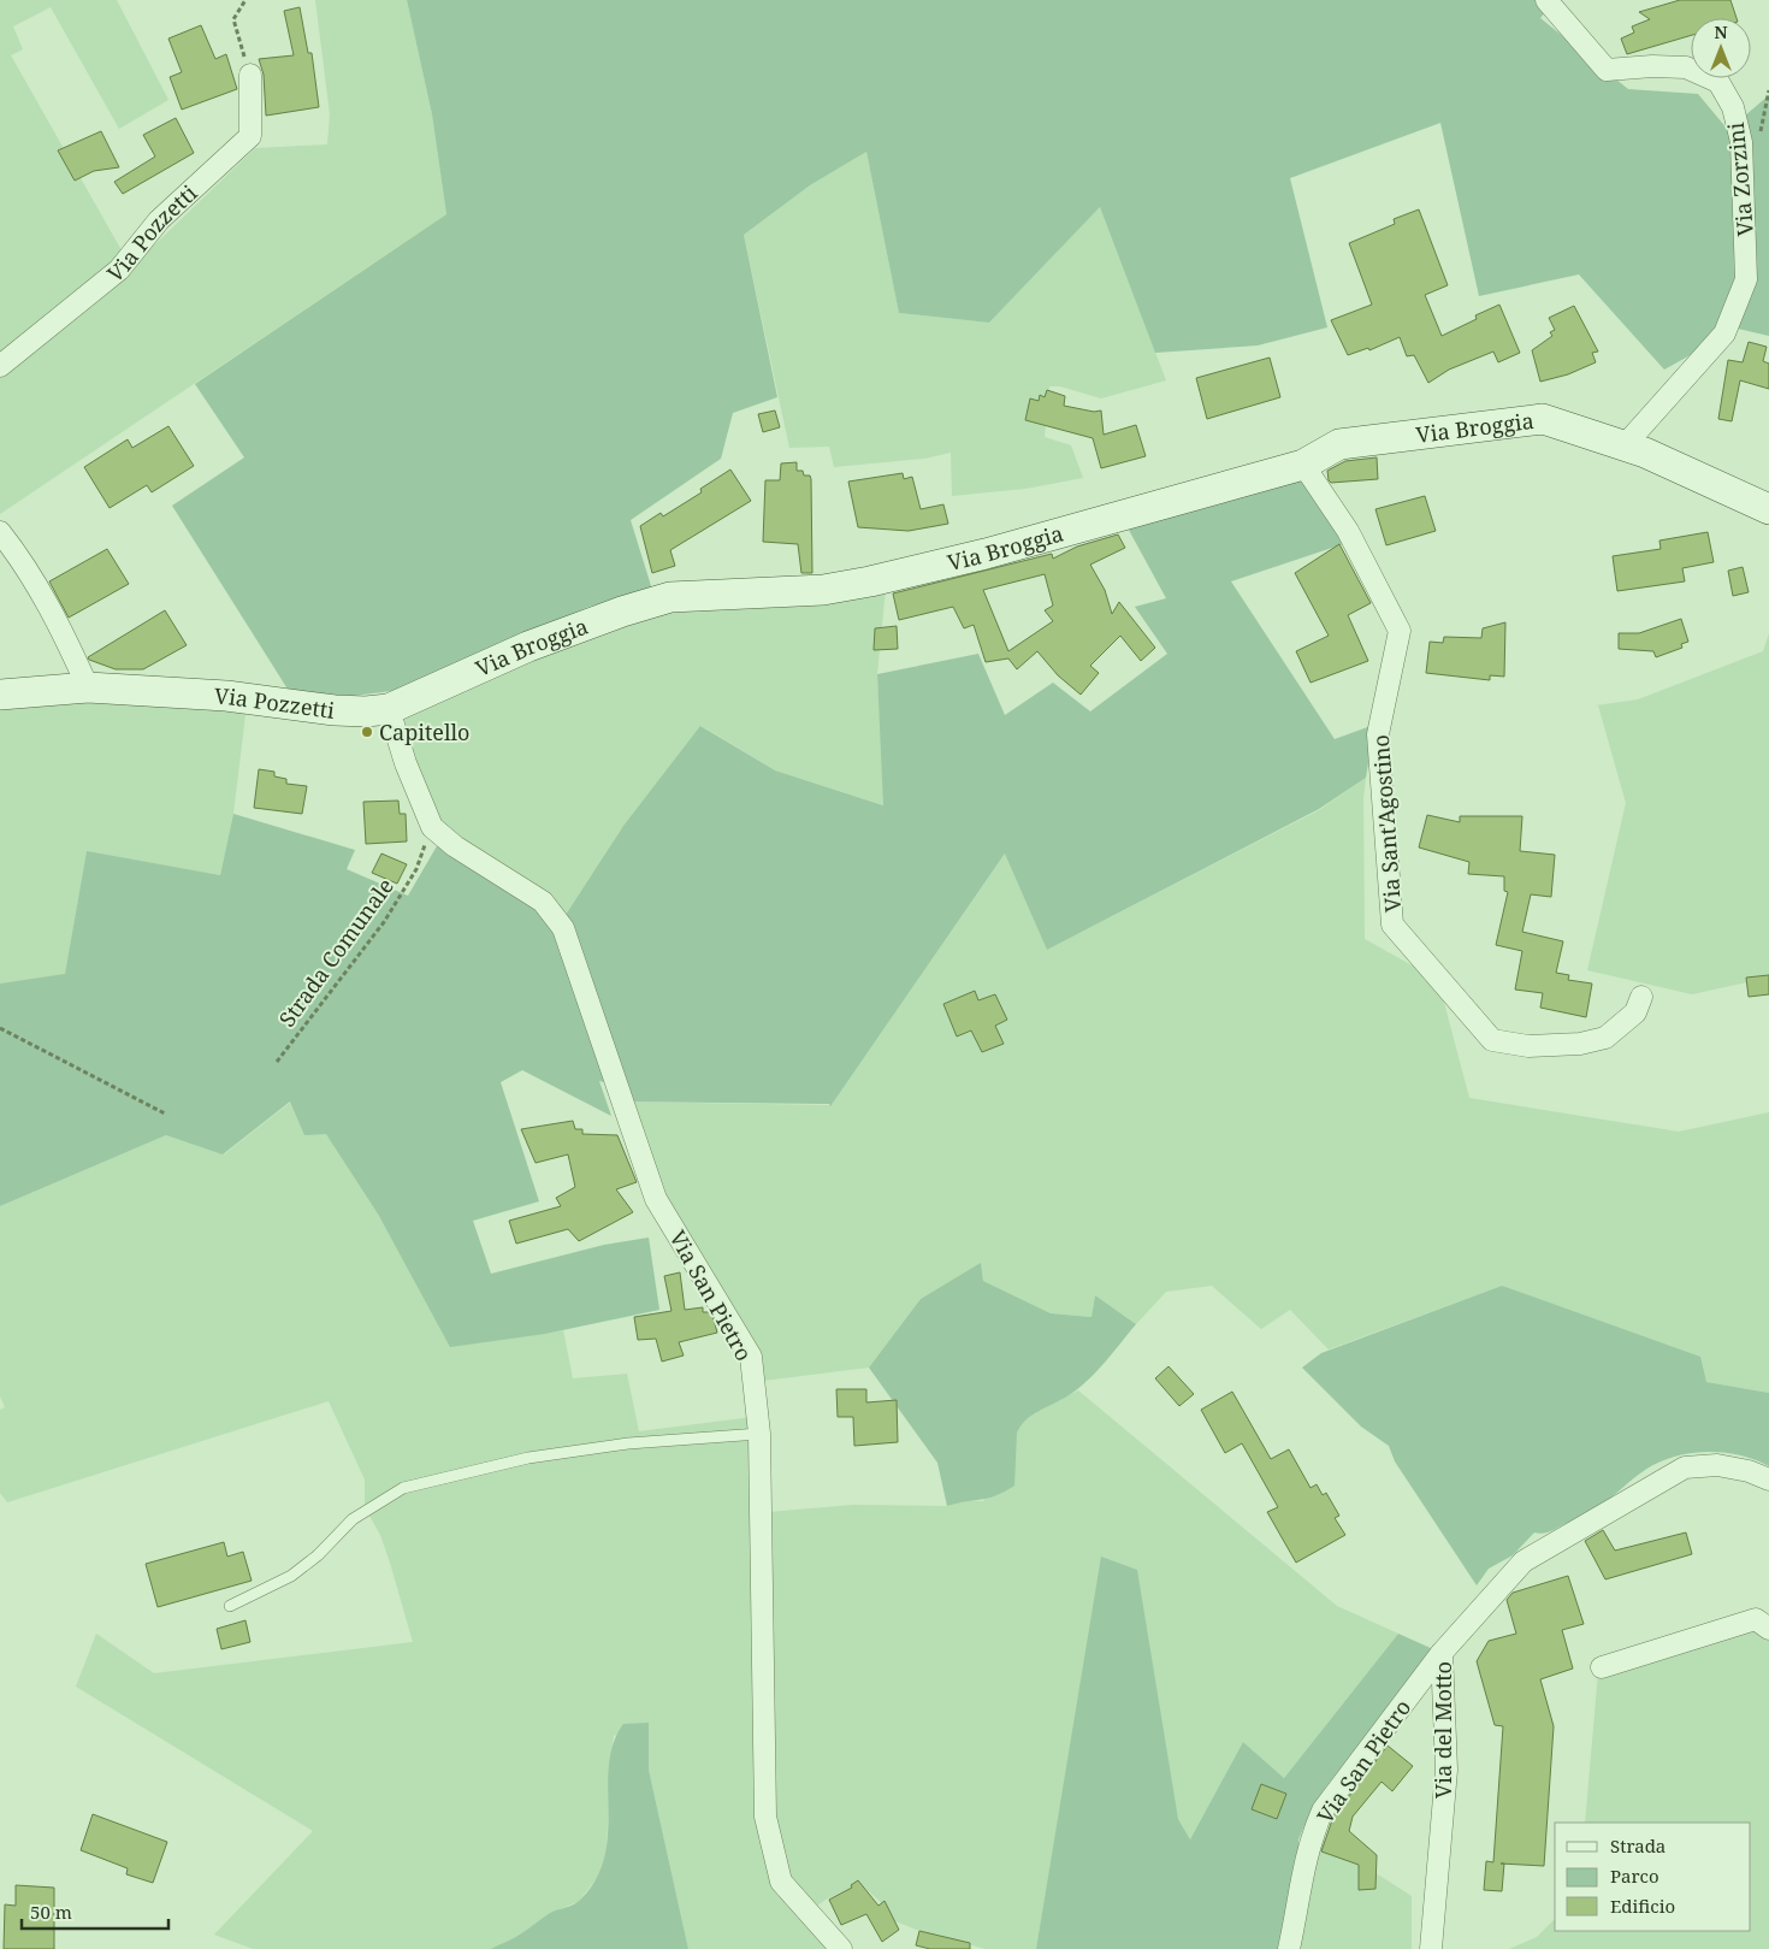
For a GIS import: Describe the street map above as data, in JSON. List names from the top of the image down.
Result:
{
  "streets": {
    "street": [
      "Via Zorzini",
      "Via Pozzetti",
      "Via Broggia",
      "Via Sant'Agostino",
      "Via San Pietro",
      "Via del Motto"
    ],
    "path": ["Strada Comunale"]
  },
  "crossings": [
    ["Via Zorzini", "Via Broggia"],
    ["Via Pozzetti", "Via Broggia"],
    ["Via Pozzetti", "Via San Pietro"],
    ["Via Broggia", "Via Sant'Agostino"],
    ["Via Broggia", "Via San Pietro"],
    ["Strada Comunale", "Via San Pietro"],
    ["Via San Pietro", "Via del Motto"]
  ],
  "places": ["Capitello"],
  "legend": ["Strada", "Parco", "Edificio"],
  "scale_bar": "50 m",
  "north": "top"
}
